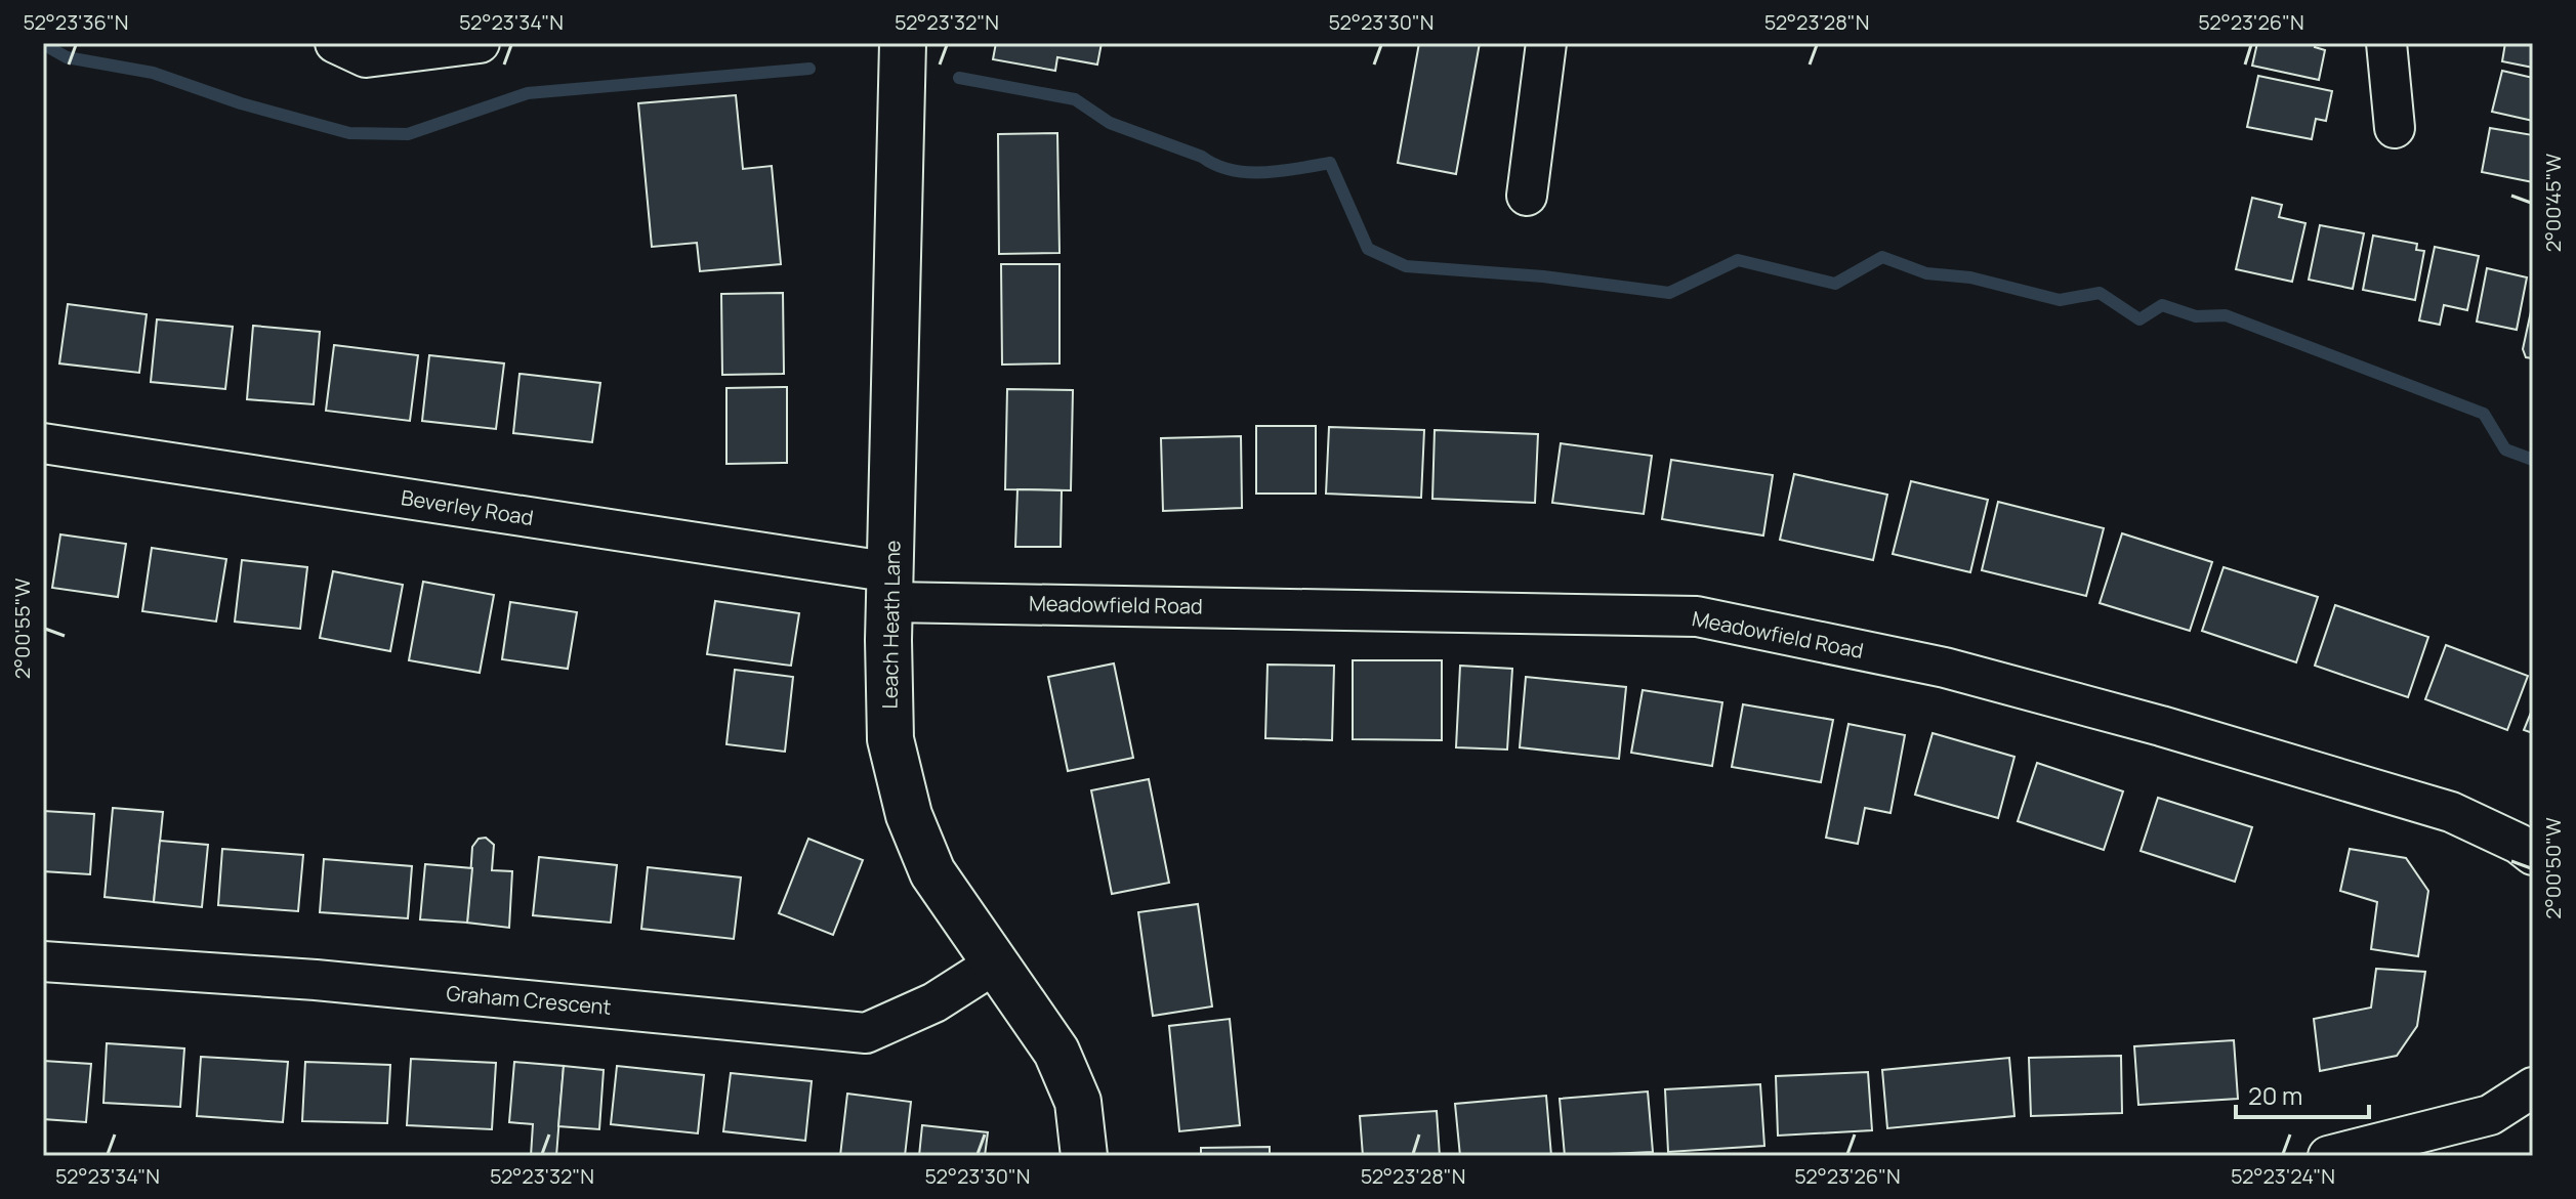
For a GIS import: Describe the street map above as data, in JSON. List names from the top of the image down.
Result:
{
  "streets": {
    "street": [
      "Beverley Road",
      "Meadowfield Road",
      "Leach Heath Lane",
      "Graham Crescent"
    ]
  },
  "crossings": [
    ["Beverley Road", "Meadowfield Road"],
    ["Beverley Road", "Leach Heath Lane"],
    ["Meadowfield Road", "Leach Heath Lane"],
    ["Leach Heath Lane", "Graham Crescent"]
  ],
  "scale_bar": "20 m",
  "coordinates": [
    "52°23'36\"N",
    "52°23'34\"N",
    "52°23'32\"N",
    "52°23'30\"N",
    "52°23'28\"N",
    "52°23'26\"N",
    "2°00'45\"W",
    "2°00'55\"W",
    "2°00'50\"W",
    "52°23'24\"N"
  ]
}
